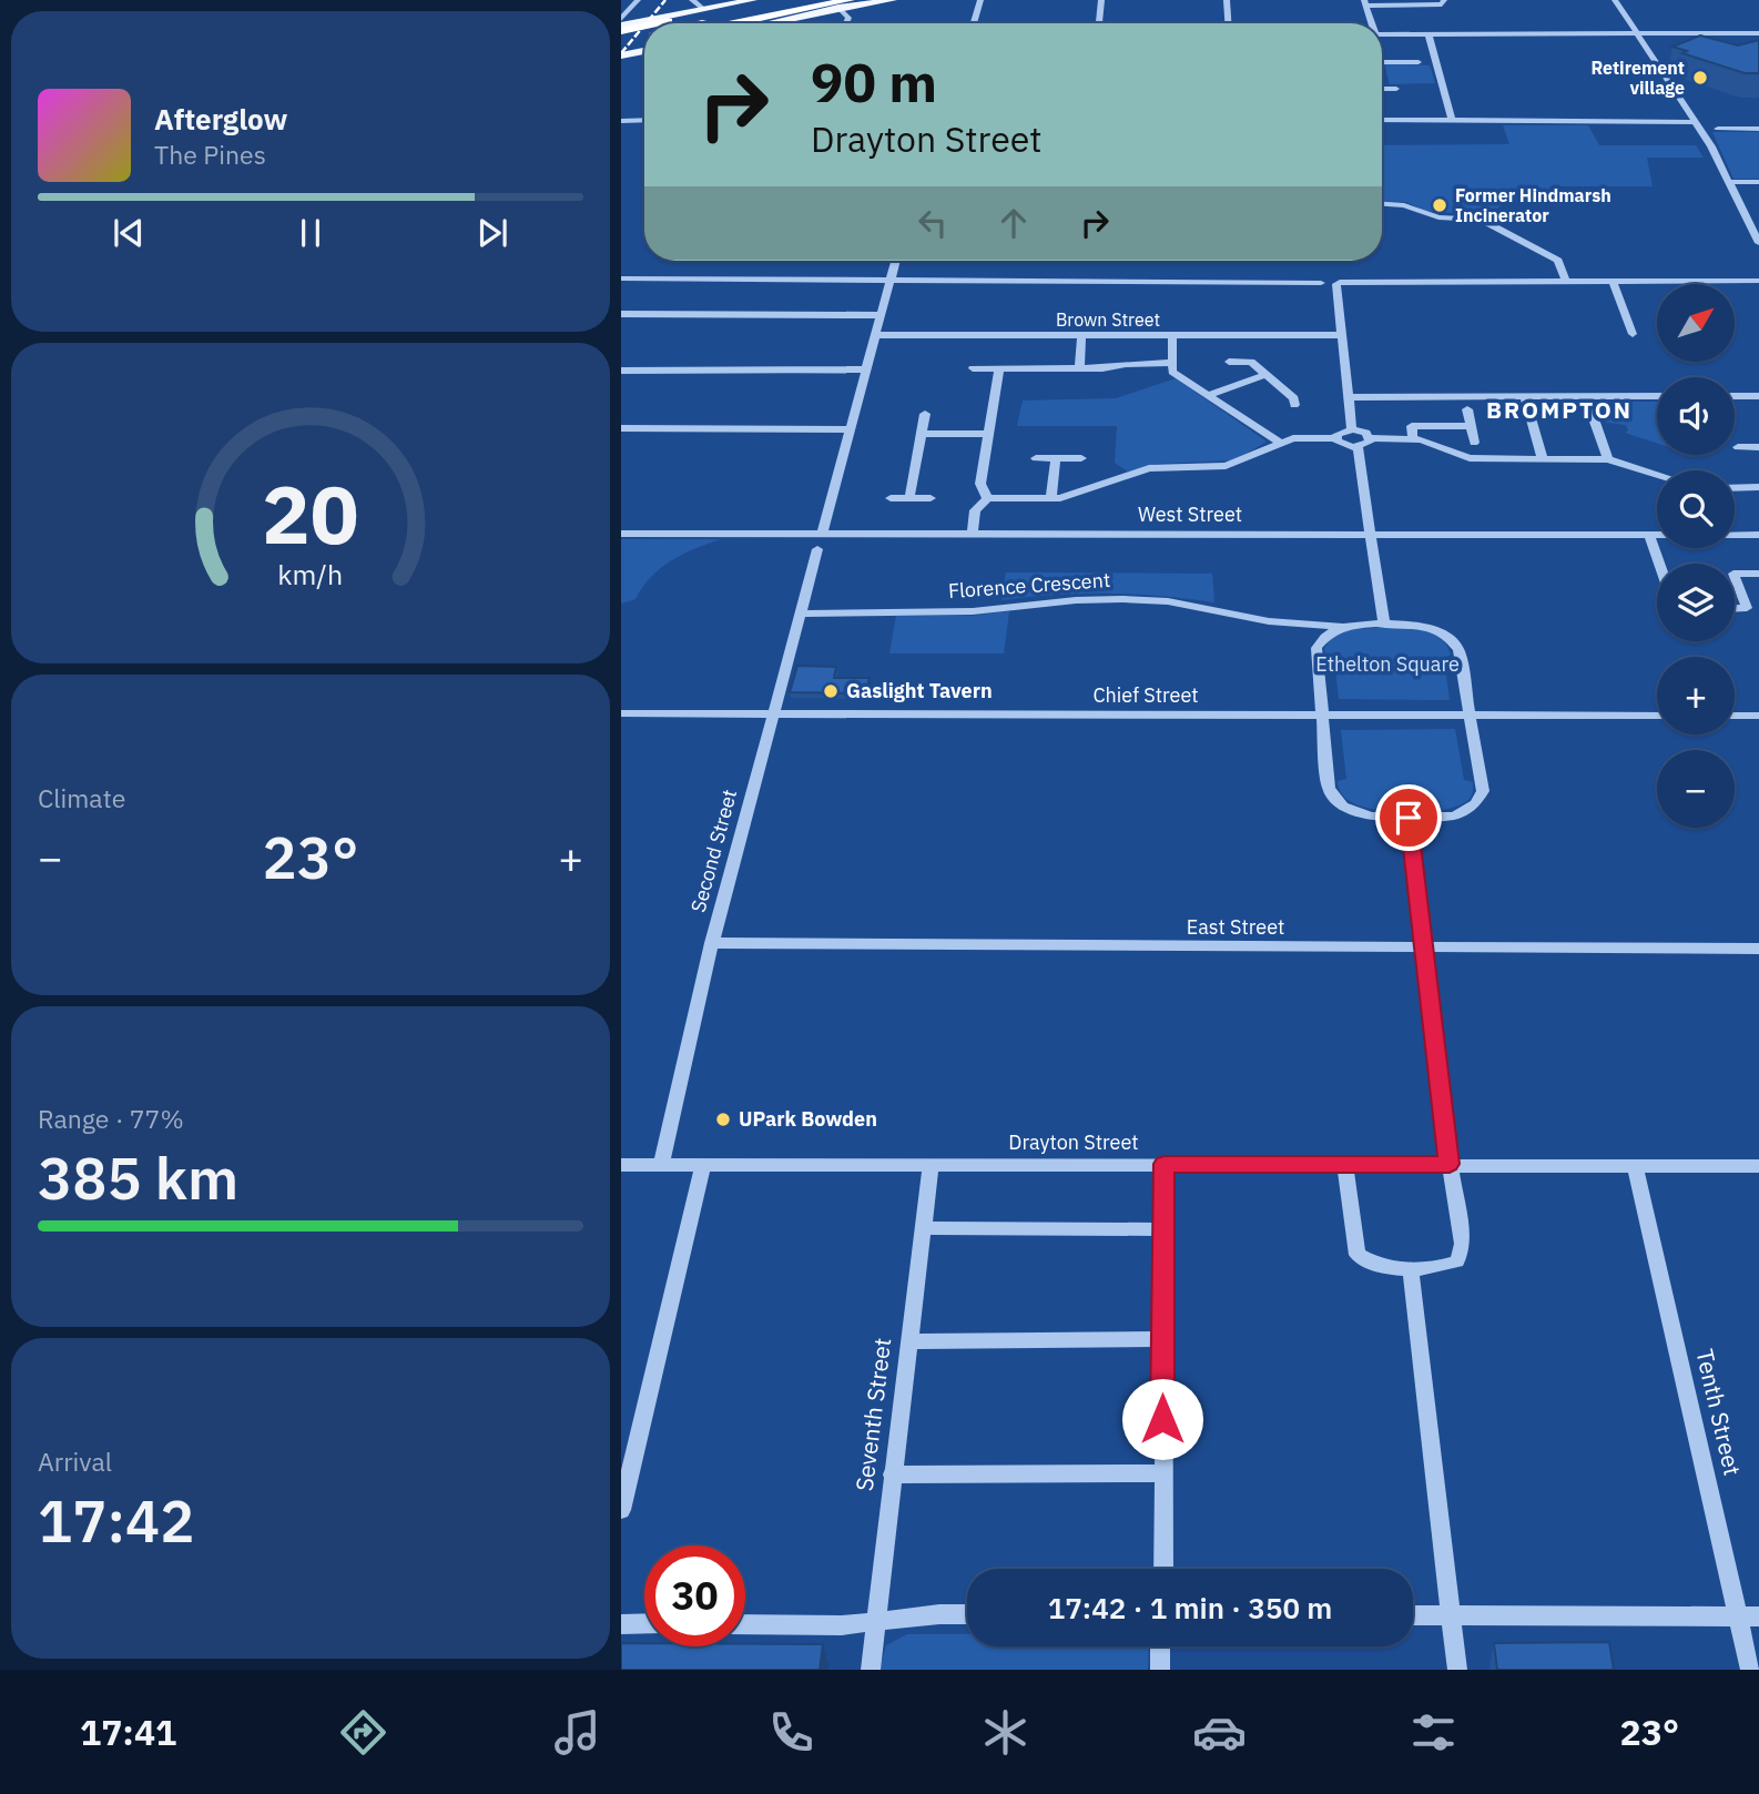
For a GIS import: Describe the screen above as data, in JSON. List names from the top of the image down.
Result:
{
  "streets": {
    "street": [
      "Brown Street",
      "West Street",
      "Florence Crescent",
      "Chief Street",
      "Second Street",
      "East Street",
      "Drayton Street",
      "Tenth Street",
      "Seventh Street"
    ]
  },
  "crossings": [
    ["Florence Crescent", "Chief Street"],
    ["Florence Crescent", "Second Street"],
    ["Chief Street", "Second Street"],
    ["Second Street", "East Street"],
    ["Second Street", "Drayton Street"],
    ["Drayton Street", "Tenth Street"],
    ["Drayton Street", "Seventh Street"]
  ],
  "districts": ["BROMPTON"],
  "parks": ["Ethelton Square"],
  "places": [
    "Retirement village",
    "Former Hindmarsh Incinerator",
    "Gaslight Tavern",
    "UPark Bowden"
  ],
  "north": "top right",
  "page": {
    "turn": ["90 m", "Drayton Street"],
    "song": ["Afterglow", "The Pines"],
    "map_buttons": ["+", "−"],
    "tile": [
      "Climate",
      ["Range · 77%", "385 km"],
      ["Arrival", "17:42"]
    ],
    "heat": ["−", "23°", "+"],
    "limit": "30",
    "trip": "17:42 · 1 min · 350 m",
    "tabs": ["17:41", "23°"],
    "gauge": ["20", "km/h"]
  }
}
